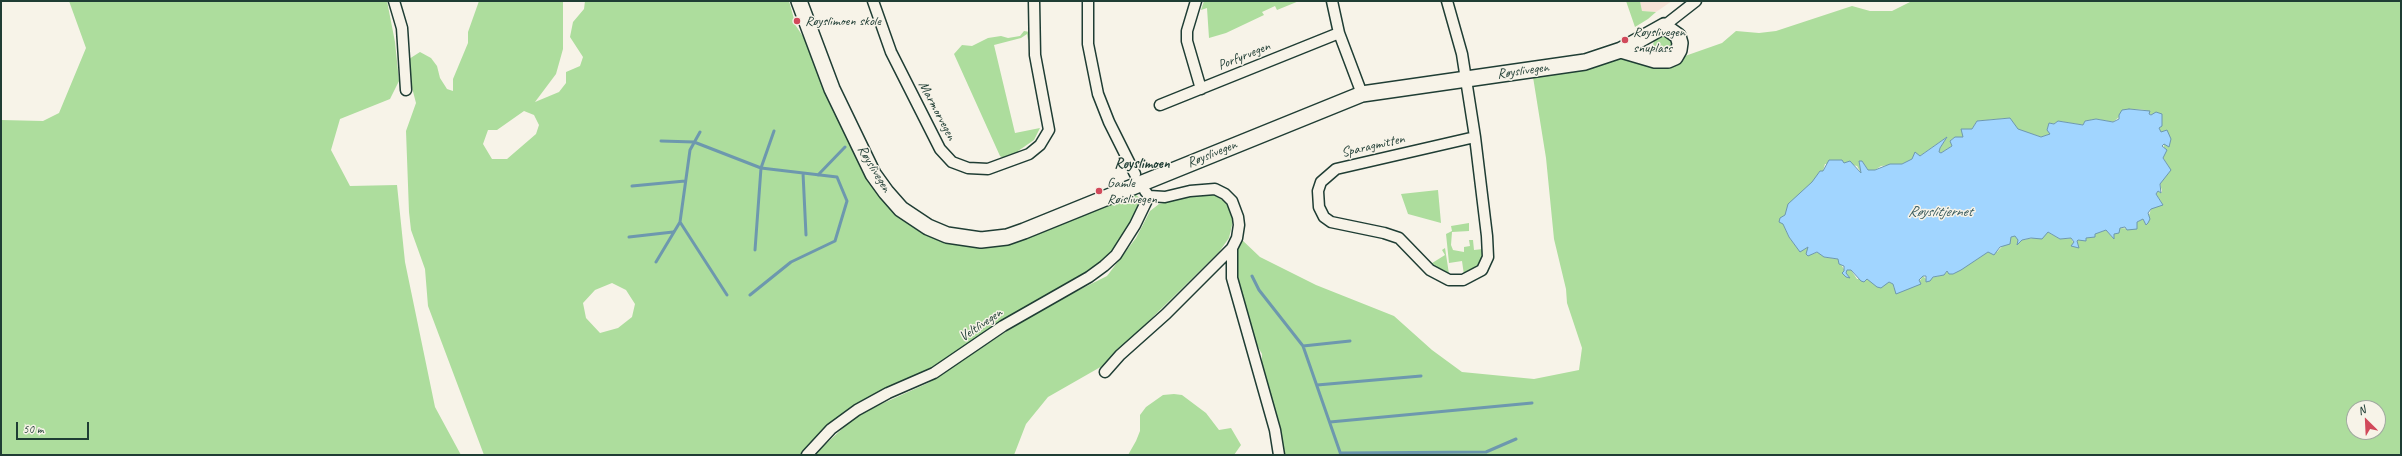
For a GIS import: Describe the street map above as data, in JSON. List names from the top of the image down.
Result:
{
  "streets": {
    "street": [
      "Porfyrvegen",
      "Røyslivegen",
      "Marmorvegen",
      "Sparagmitten",
      "Veltlivegen"
    ]
  },
  "crossings": [
    ["Røyslivegen", "Sparagmitten"]
  ],
  "districts": ["Røyslimoen"],
  "water": ["Røyslitjernet"],
  "places": ["Røyslimoen skole", "Røyslivegen snuplass", "Gamle Røislivegen"],
  "scale_bar": "50 m",
  "north": "top left"
}
